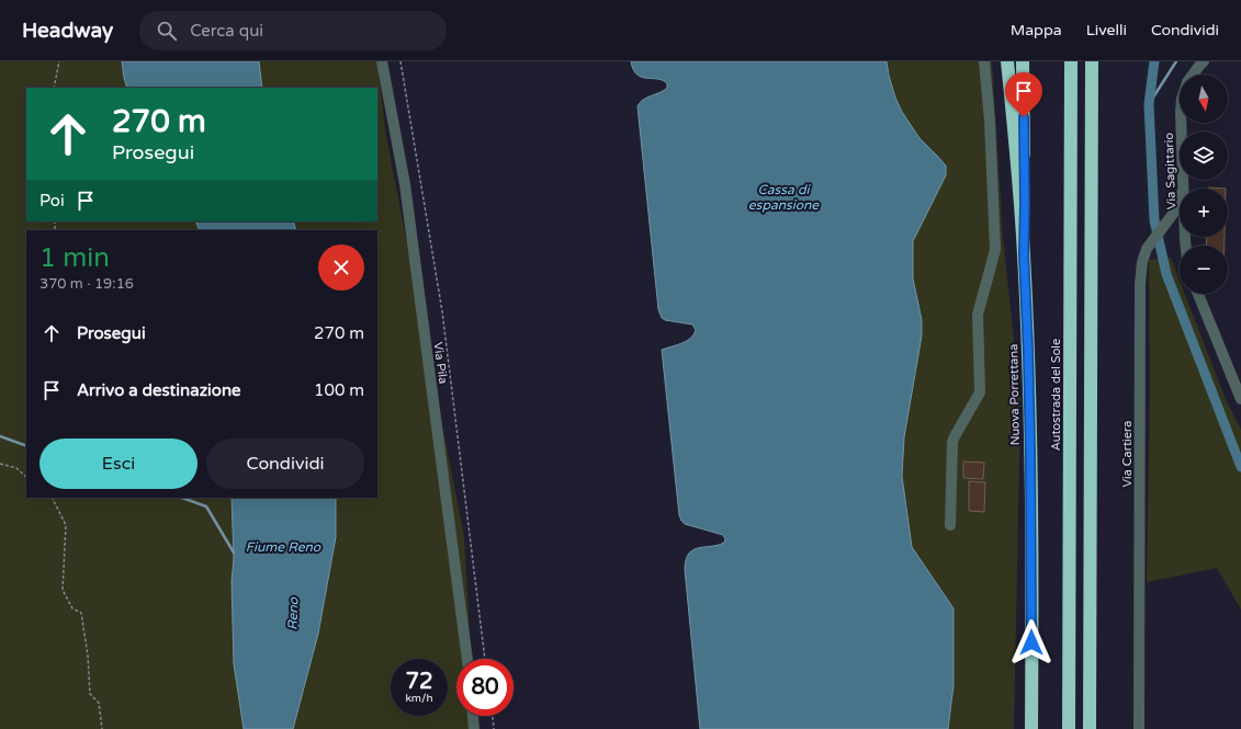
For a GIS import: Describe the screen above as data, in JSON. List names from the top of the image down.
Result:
{
  "streets": {
    "highway": ["Nuova Porrettana", "Autostrada del Sole"],
    "street": ["Via Sagittario", "Via Pila", "Via Cartiera"]
  },
  "water": ["Cassa di espansione", "Fiume Reno", "Reno"],
  "north": "bottom",
  "page": {
    "header": "Headway",
    "search": "Cerca qui",
    "nav": ["Mappa", "Livelli", "Condividi"],
    "map_buttons": ["+", "−"],
    "turn": ["270 m", "Prosegui"],
    "then": "Poi",
    "heading": ["1 min", "370 m · 19:16"],
    "list": [
      {
        "name": "Prosegui",
        "value": "270 m"
      },
      {
        "name": "Arrivo a destinazione",
        "value": "100 m"
      }
    ],
    "buttons": ["Esci", "Condividi"],
    "speed": "72 km/h",
    "limit": "80"
  }
}
